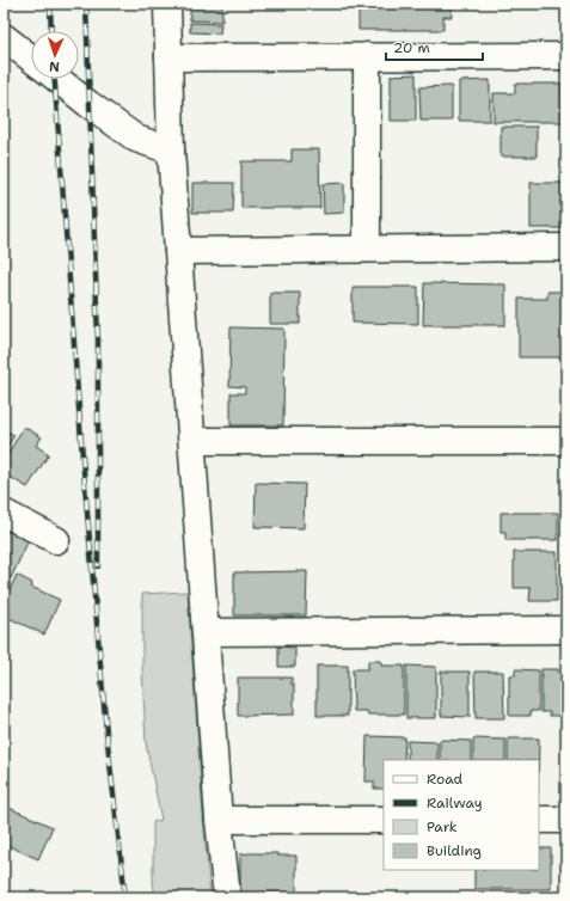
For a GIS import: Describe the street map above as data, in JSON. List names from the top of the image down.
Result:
{
  "legend": [
    "Road",
    "Railway",
    "Park",
    "Building"
  ],
  "scale_bar": "20 m",
  "north": "bottom"
}
